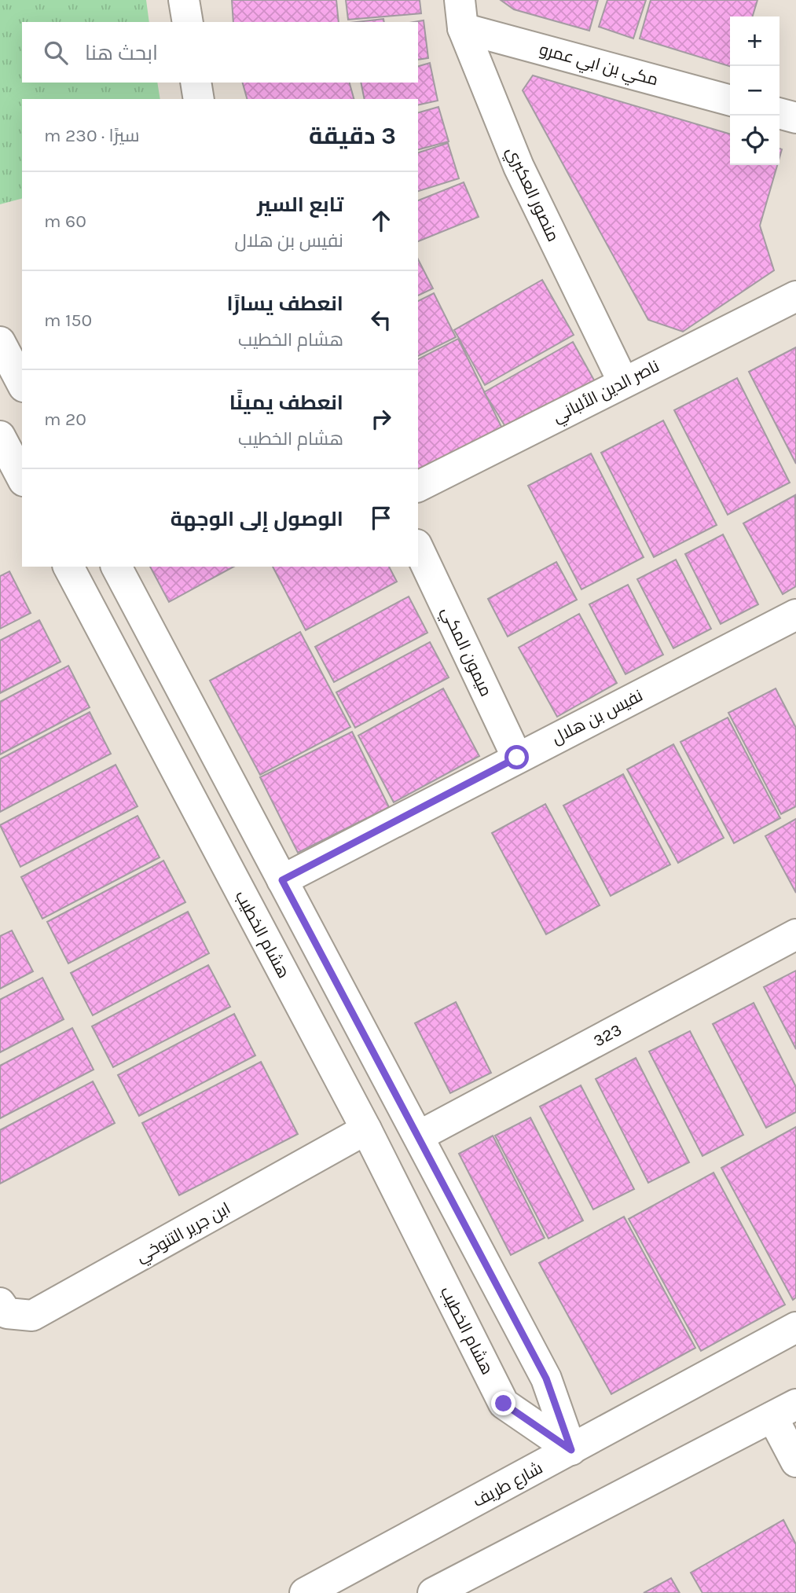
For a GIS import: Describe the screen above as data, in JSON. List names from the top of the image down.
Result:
{
  "streets": {
    "street": [
      "مكي بن ابي عمرو",
      "منصور العكبري",
      "ناصر الدين الألباني",
      "ميمون المكي",
      "نفيس بن هلال",
      "هشام الخطيب",
      "323",
      "ابن جرير التنوخي",
      "شارع طريف"
    ]
  },
  "crossings": [
    ["مكي بن ابي عمرو", "منصور العكبري"],
    ["منصور العكبري", "ناصر الدين الألباني"],
    ["ميمون المكي", "نفيس بن هلال"],
    ["هشام الخطيب", "ابن جرير التنوخي"],
    ["هشام الخطيب", "شارع طريف"]
  ],
  "page": {
    "map_buttons": ["+", "−"],
    "search": "ابحث هنا",
    "heading": ["3 دقيقة", "سيرًا · 230 m"],
    "list": [
      ["تابع السير", "نفيس بن هلال", "60 m"],
      ["انعطف يسارًا", "هشام الخطيب", "150 m"],
      ["انعطف يمينًا", "هشام الخطيب", "20 m"],
      "الوصول إلى الوجهة"
    ]
  }
}
